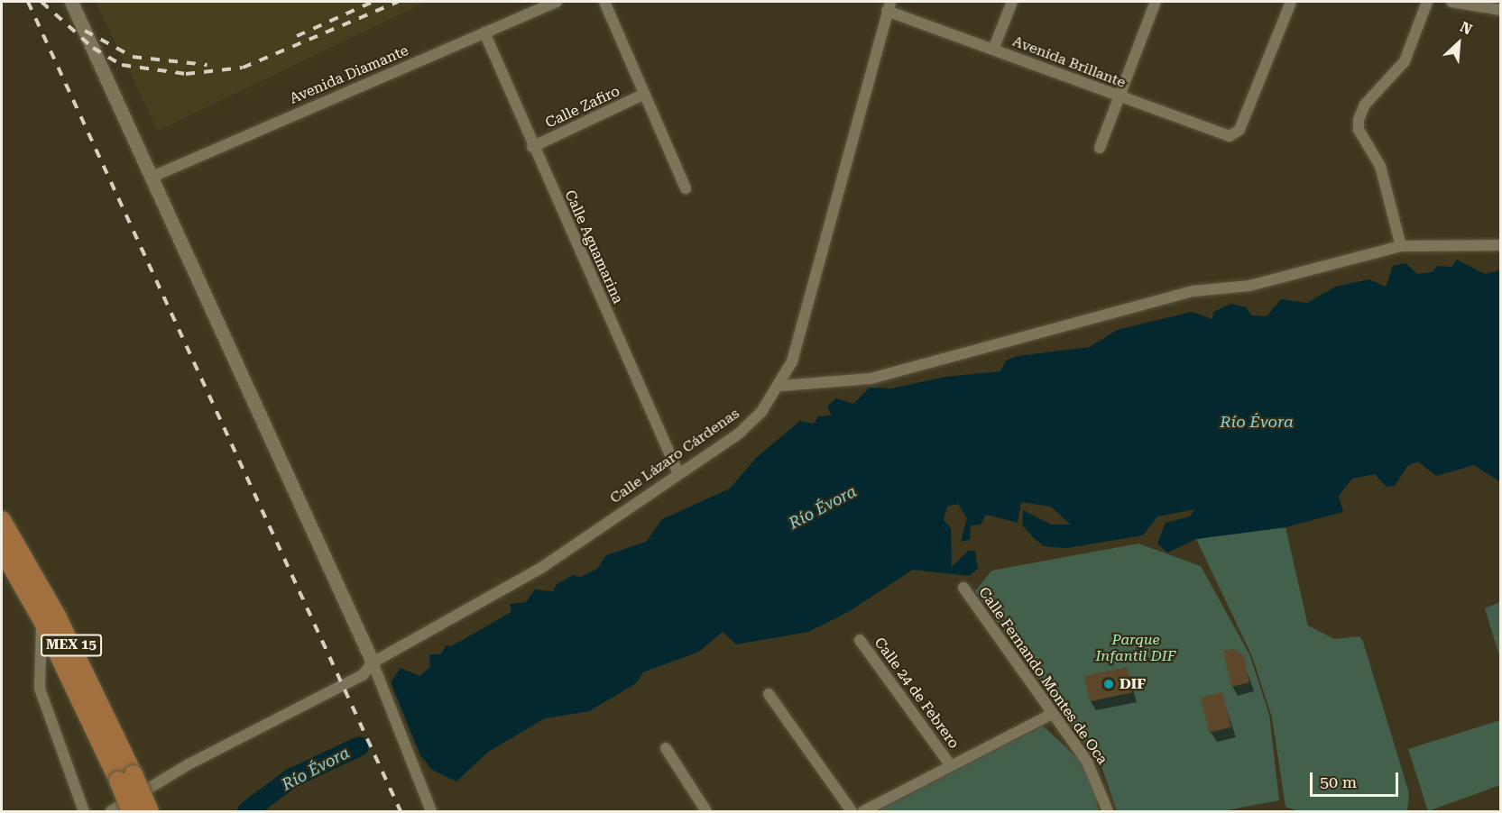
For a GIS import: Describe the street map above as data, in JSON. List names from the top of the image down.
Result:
{
  "streets": {
    "main road": ["MEX 15"],
    "street": [
      "Avenida Brillante",
      "Avenida Diamante",
      "Calle Zafiro",
      "Calle Aguamarina",
      "Calle Lázaro Cárdenas",
      "Calle Fernando Montes de Oca",
      "Calle 24 de Febrero"
    ]
  },
  "crossings": [
    ["Avenida Brillante", "Calle Lázaro Cárdenas"],
    ["Avenida Diamante", "Calle Aguamarina"],
    ["Calle Zafiro", "Calle Aguamarina"],
    ["Calle Aguamarina", "Calle Lázaro Cárdenas"]
  ],
  "water": ["Río Évora"],
  "parks": ["Parque Infantil DIF"],
  "places": ["DIF"],
  "scale_bar": "50 m",
  "north": "top right"
}
